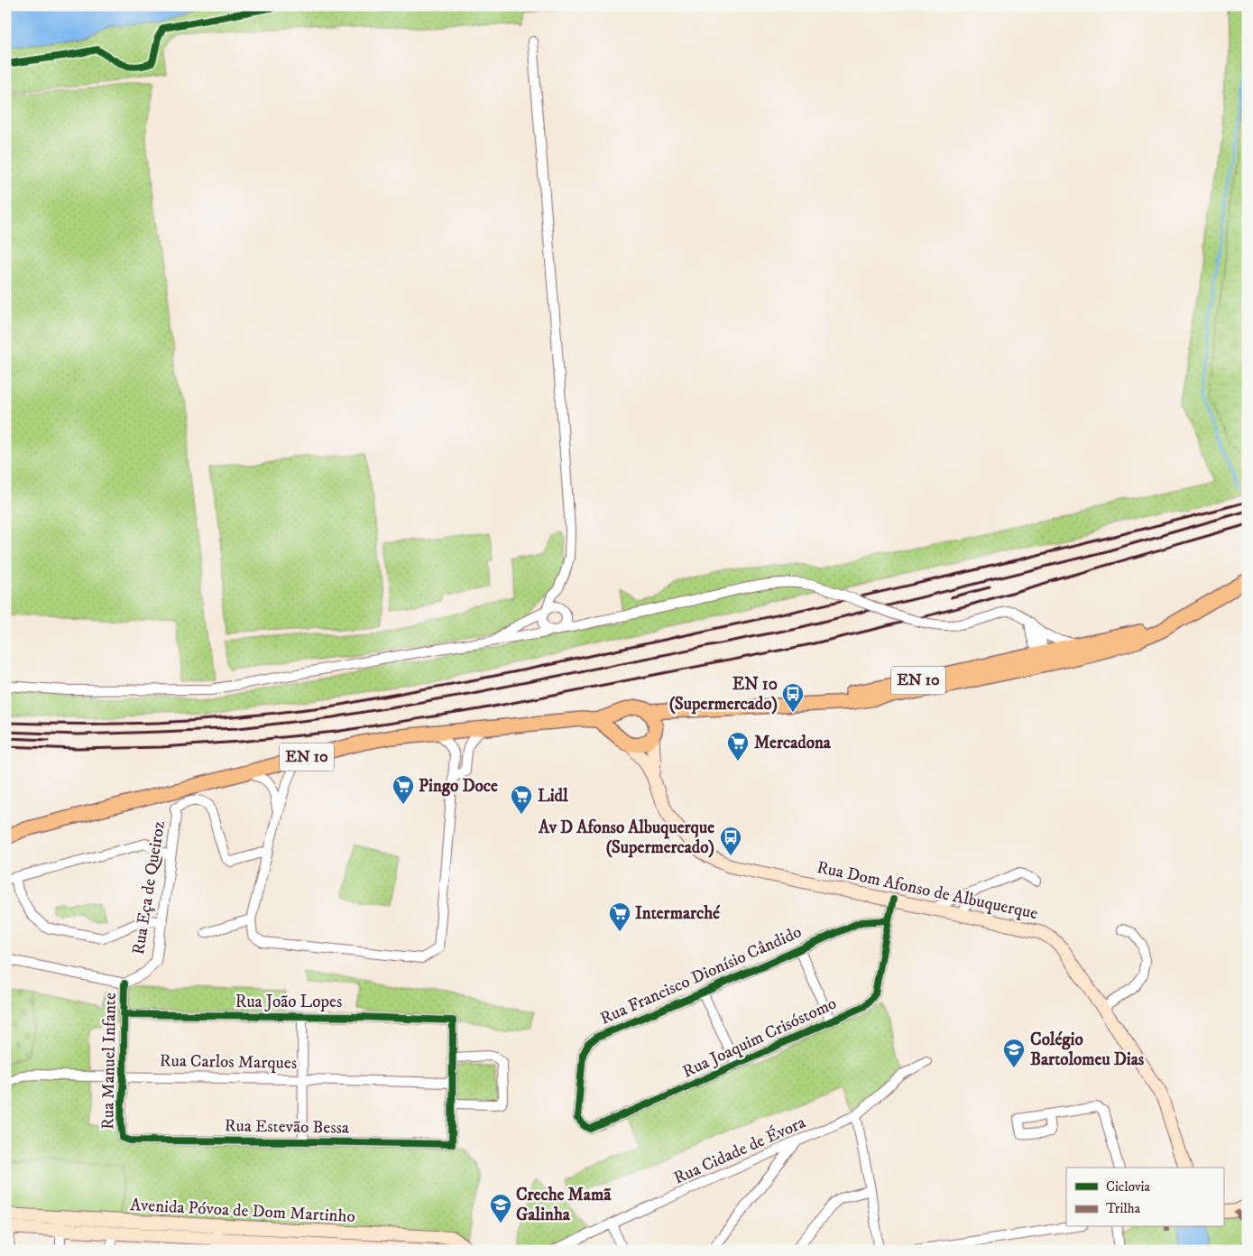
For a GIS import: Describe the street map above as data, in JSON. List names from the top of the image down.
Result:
{
  "streets": {
    "main road": ["EN 10"],
    "street": [
      "Rua Eça de Queiroz",
      "Rua Dom Afonso de Albuquerque",
      "Rua Francisco Dionísio Cândido",
      "Rua João Lopes",
      "Rua Joaquim Crisóstomo",
      "Rua Manuel Infante",
      "Rua Carlos Marques",
      "Rua Estevão Bessa",
      "Rua Cidade de Évora",
      "Avenida Póvoa de Dom Martinho"
    ]
  },
  "crossings": [
    ["EN 10", "Rua Dom Afonso de Albuquerque"],
    ["Rua Eça de Queiroz", "Rua Manuel Infante"],
    ["Rua Francisco Dionísio Cândido", "Rua Joaquim Crisóstomo"],
    ["Rua João Lopes", "Rua Manuel Infante"],
    ["Rua Manuel Infante", "Rua Carlos Marques"],
    ["Rua Manuel Infante", "Rua Estevão Bessa"]
  ],
  "places": {
    "bus stop": ["EN 10 (Supermercado)", "Av D Afonso Albuquerque (Supermercado)"],
    "supermarket": [
      "Mercadona",
      "Pingo Doce",
      "Lidl",
      "Intermarché"
    ],
    "school or university": ["Colégio Bartolomeu Dias", "Creche Mamã Galinha"]
  },
  "legend": ["Ciclovia", "Trilha"]
}
